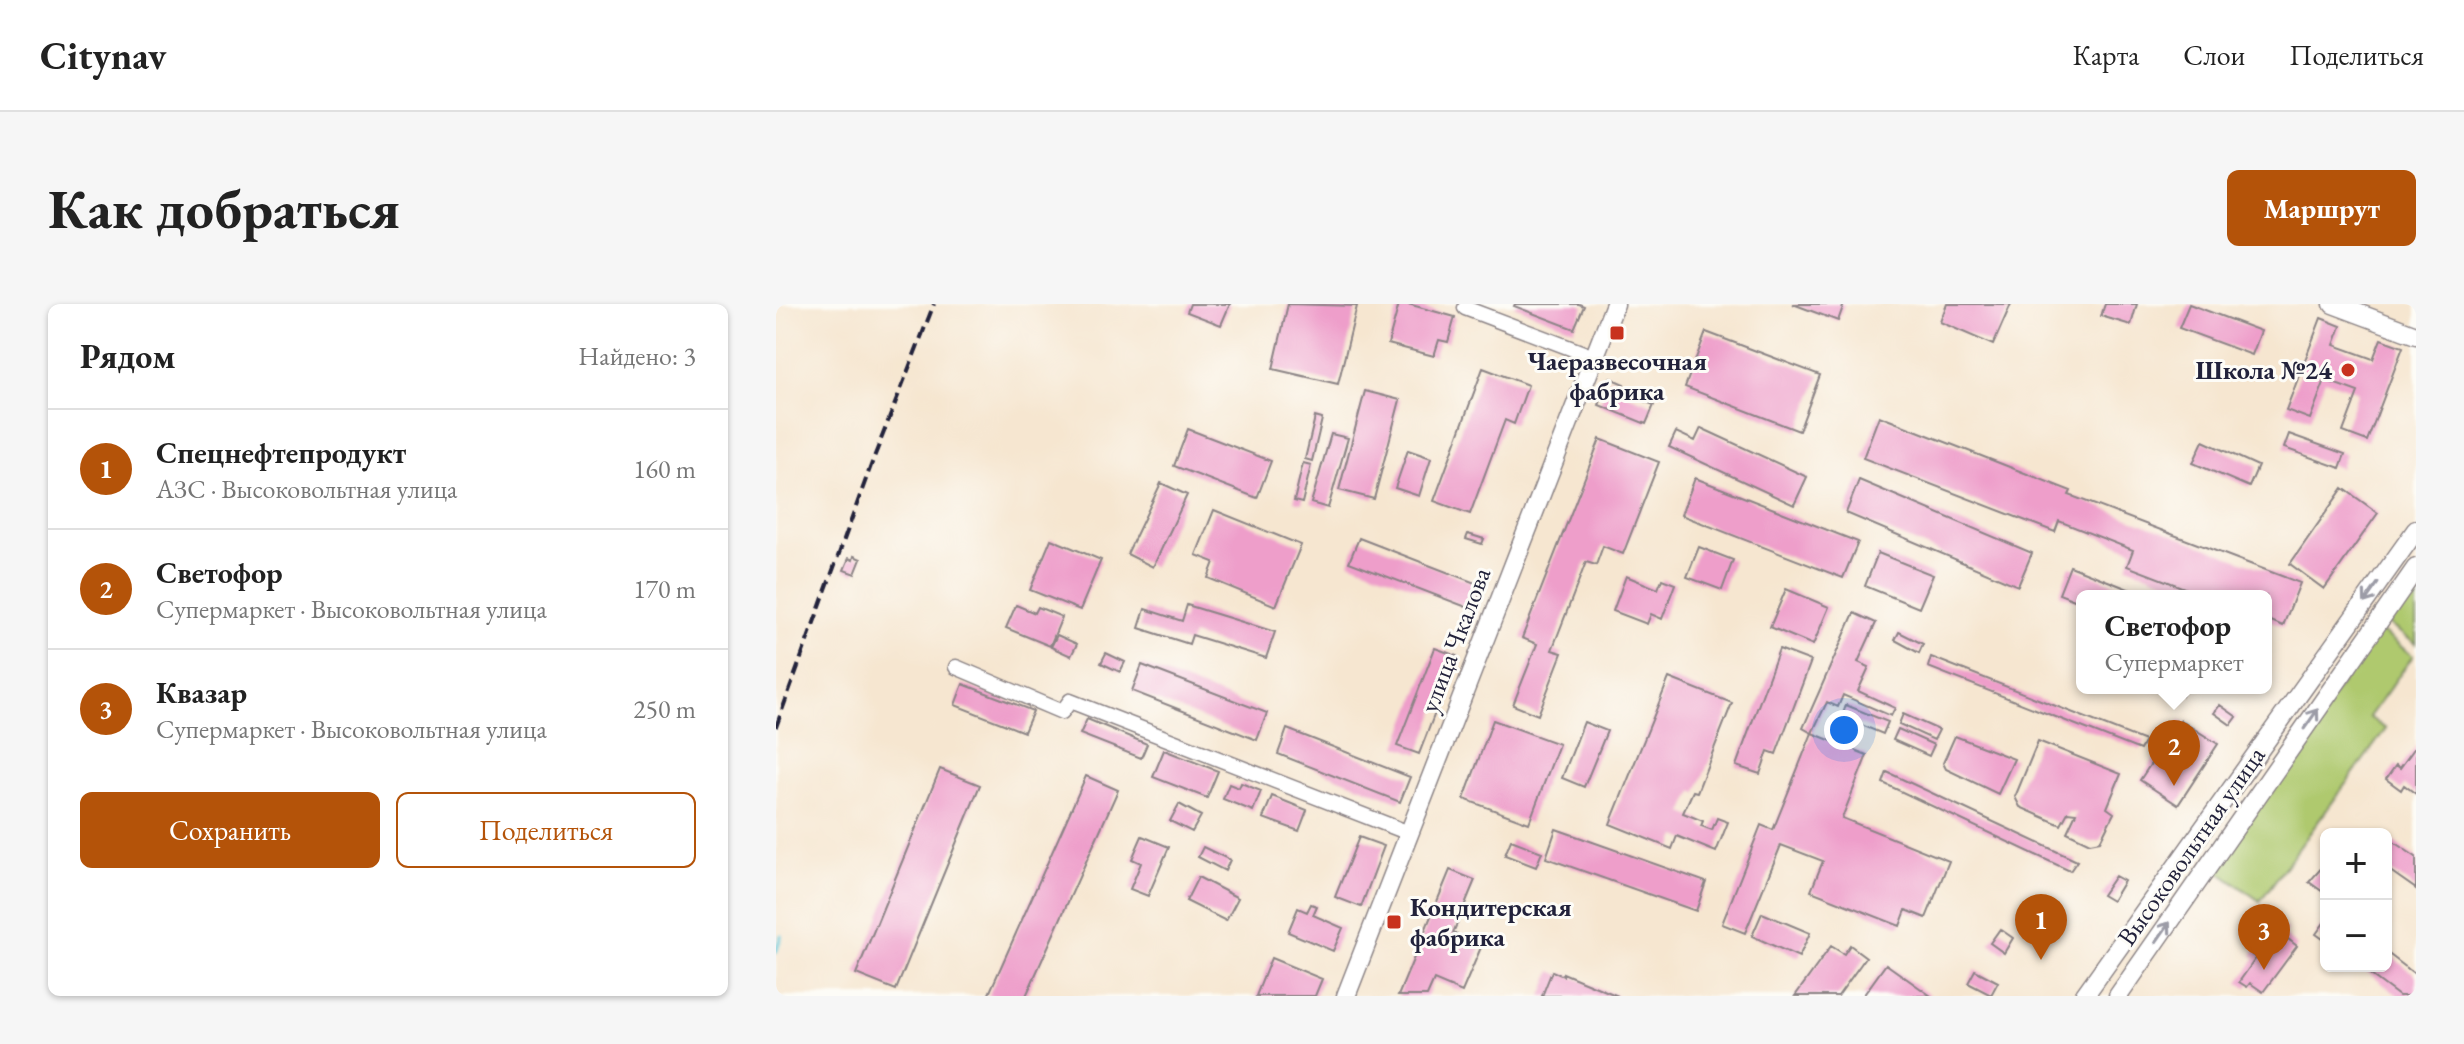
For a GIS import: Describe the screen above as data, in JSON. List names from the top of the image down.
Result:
{
  "streets": {
    "street": ["улица Чкалова", "Высоковольтная улица"]
  },
  "places": {
    "transit": ["Чаеразвесочная фабрика", "Кондитерская фабрика"],
    "other": ["Школа №24"]
  },
  "page": {
    "header": "Citynav",
    "nav": ["Карта", "Слои", "Поделиться"],
    "buttons": [
      "Маршрут",
      ["Сохранить", "Поделиться"]
    ],
    "title": "Как добраться",
    "heading": ["Рядом", "Найдено: 3"],
    "list": [
      {
        "mark": "1",
        "name": "Спецнефтепродукт",
        "note": "АЗС · Высоковольтная улица",
        "value": "160 m"
      },
      {
        "mark": "2",
        "name": "Светофор",
        "note": "Супермаркет · Высоковольтная улица",
        "value": "170 m"
      },
      {
        "mark": "3",
        "name": "Квазар",
        "note": "Супермаркет · Высоковольтная улица",
        "value": "250 m"
      }
    ],
    "popup": ["Светофор", "Супермаркет"],
    "pins": ["2", "1", "3"],
    "map_buttons": ["+", "−"]
  }
}
